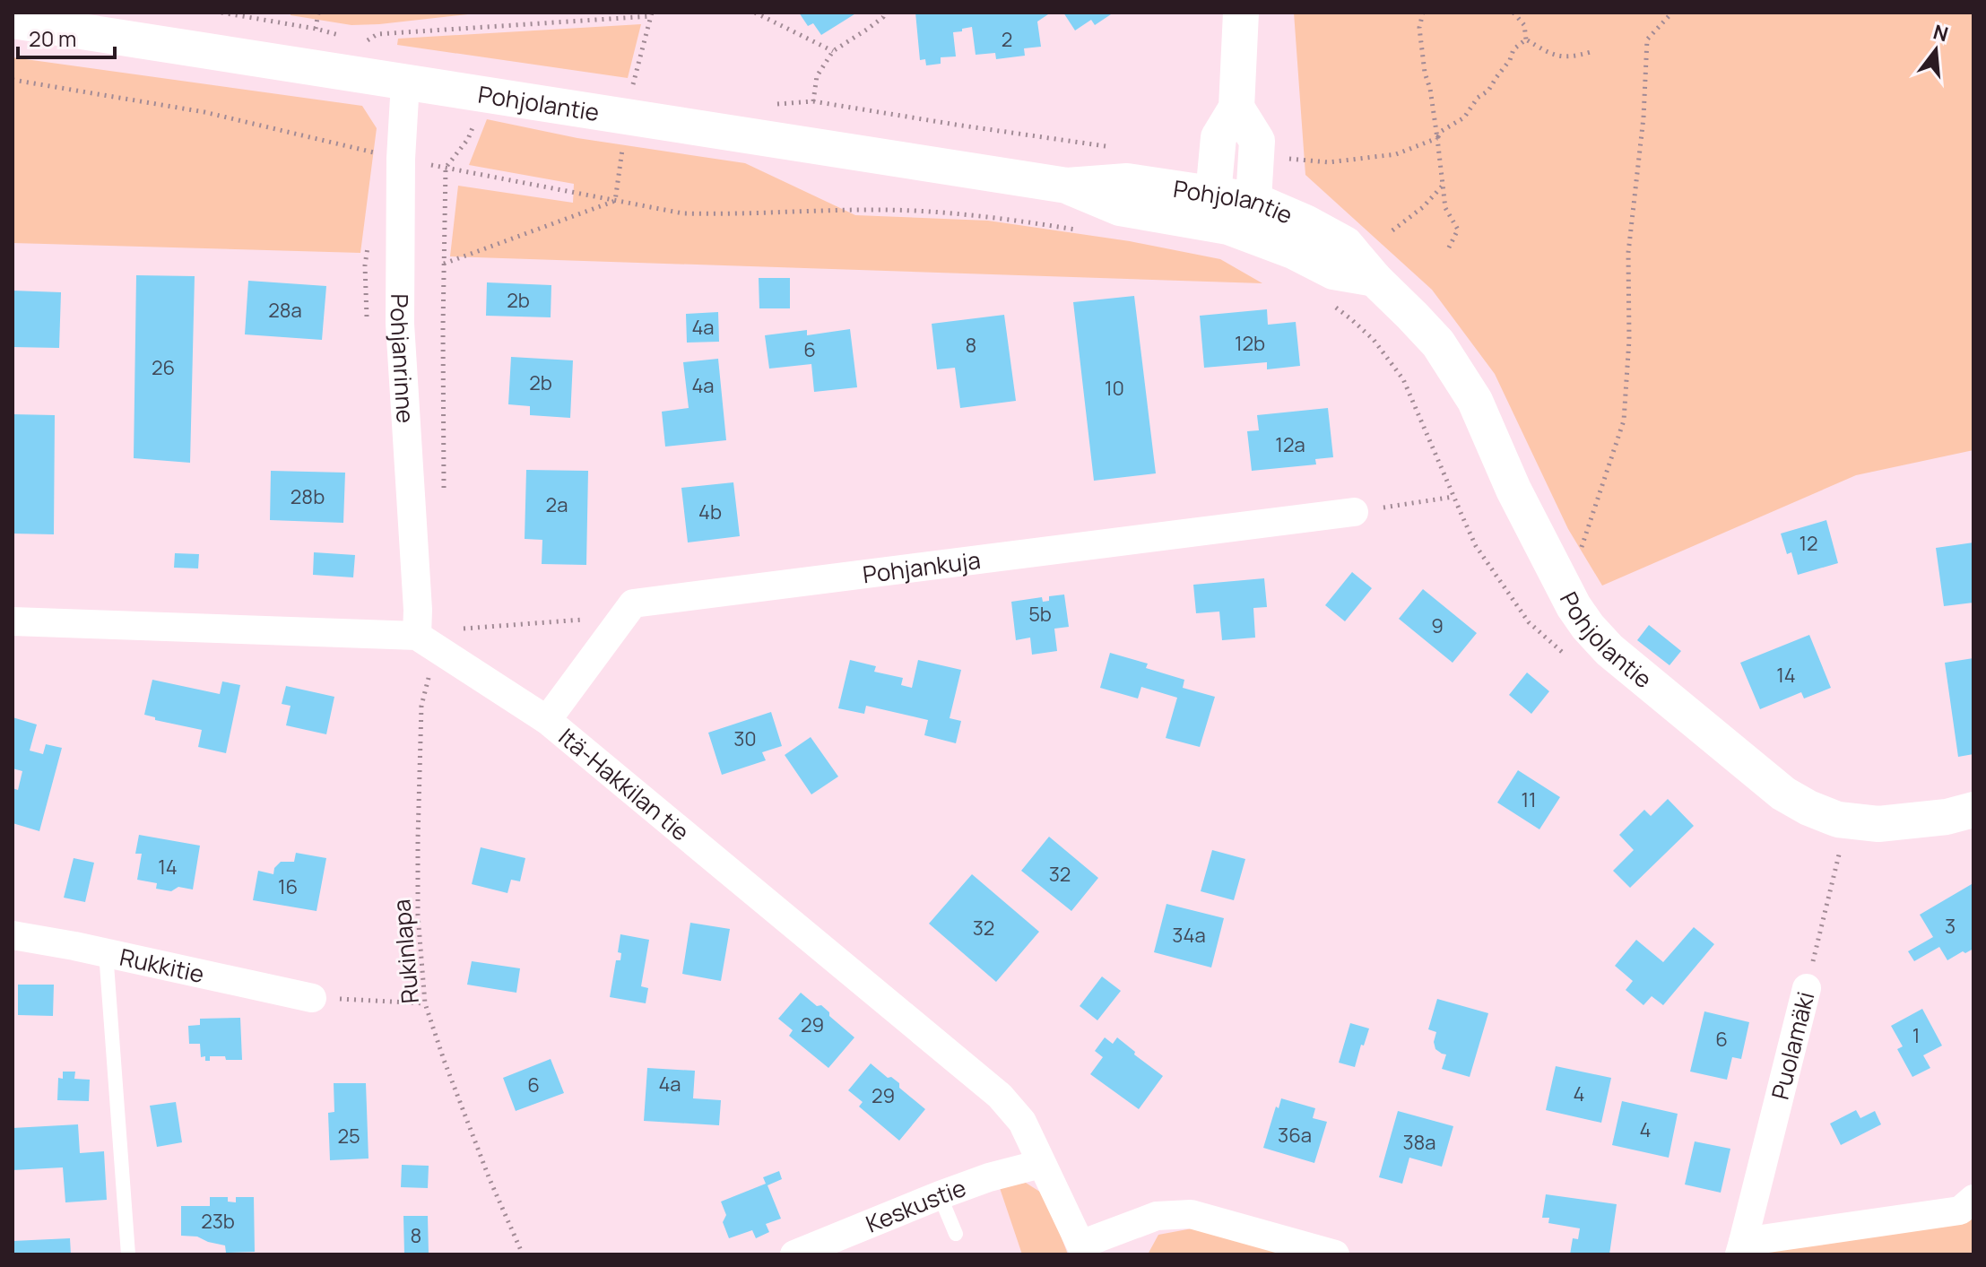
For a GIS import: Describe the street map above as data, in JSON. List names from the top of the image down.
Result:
{
  "streets": {
    "street": [
      "Pohjolantie",
      "Pohjanrinne",
      "Pohjankuja",
      "Itä-Hakkilan tie",
      "Rukkitie",
      "Puolamäki",
      "Keskustie"
    ],
    "path": ["Rukinlapa"]
  },
  "crossings": [
    ["Pohjolantie", "Pohjanrinne"],
    ["Pohjanrinne", "Itä-Hakkilan tie"],
    ["Itä-Hakkilan tie", "Keskustie"]
  ],
  "house_numbers": [
    "2",
    "2b",
    "28a",
    "4a",
    "12b",
    "8",
    "6",
    "26",
    "2b",
    "4a",
    "10",
    "12a",
    "28b",
    "2a",
    "4b",
    "12",
    "5b",
    "9",
    "14",
    "30",
    "11",
    "14",
    "32",
    "16",
    "3",
    "32",
    "34a",
    "29",
    "1",
    "6",
    "4a",
    "6",
    "4",
    "29",
    "4",
    "36a",
    "25",
    "38a",
    "23b",
    "8"
  ],
  "scale_bar": "20 m",
  "north": "top"
}
